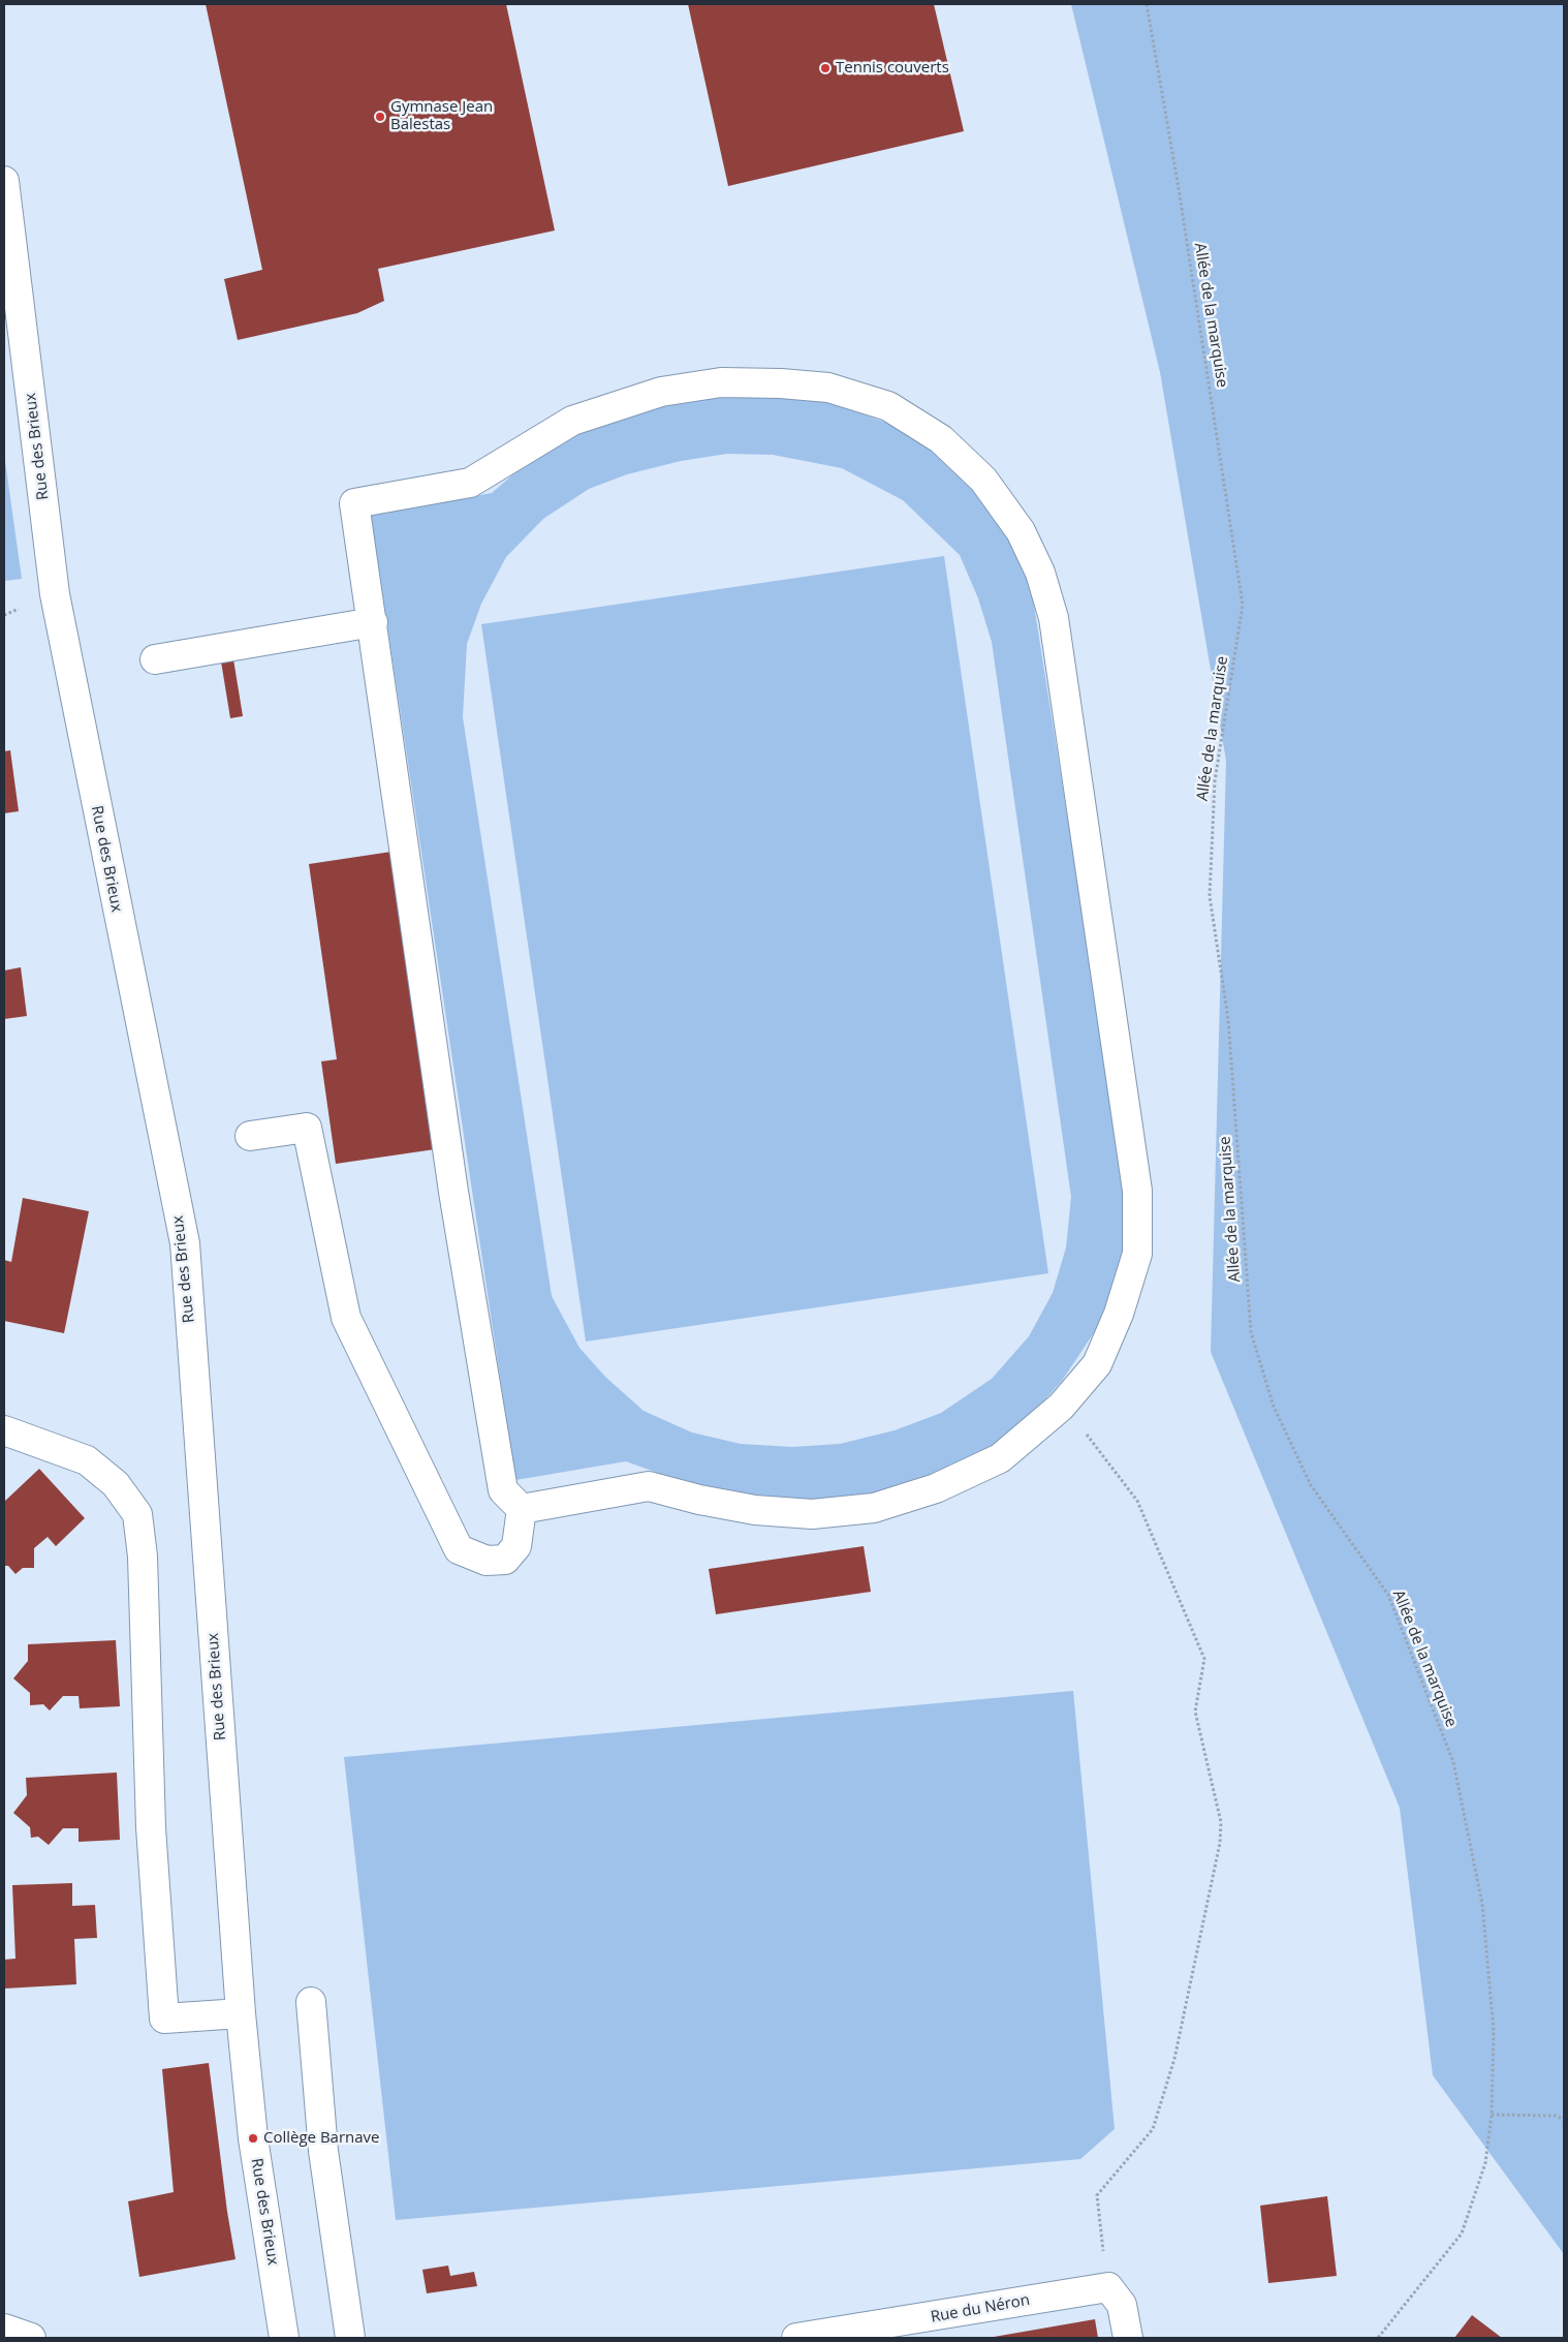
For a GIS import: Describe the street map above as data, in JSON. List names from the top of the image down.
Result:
{
  "streets": {
    "street": ["Rue des Brieux", "Rue du Néron"],
    "path": ["Allée de la marquise"]
  },
  "places": ["Tennis couverts", "Gymnase Jean Balestas", "Collège Barnave"]
}
